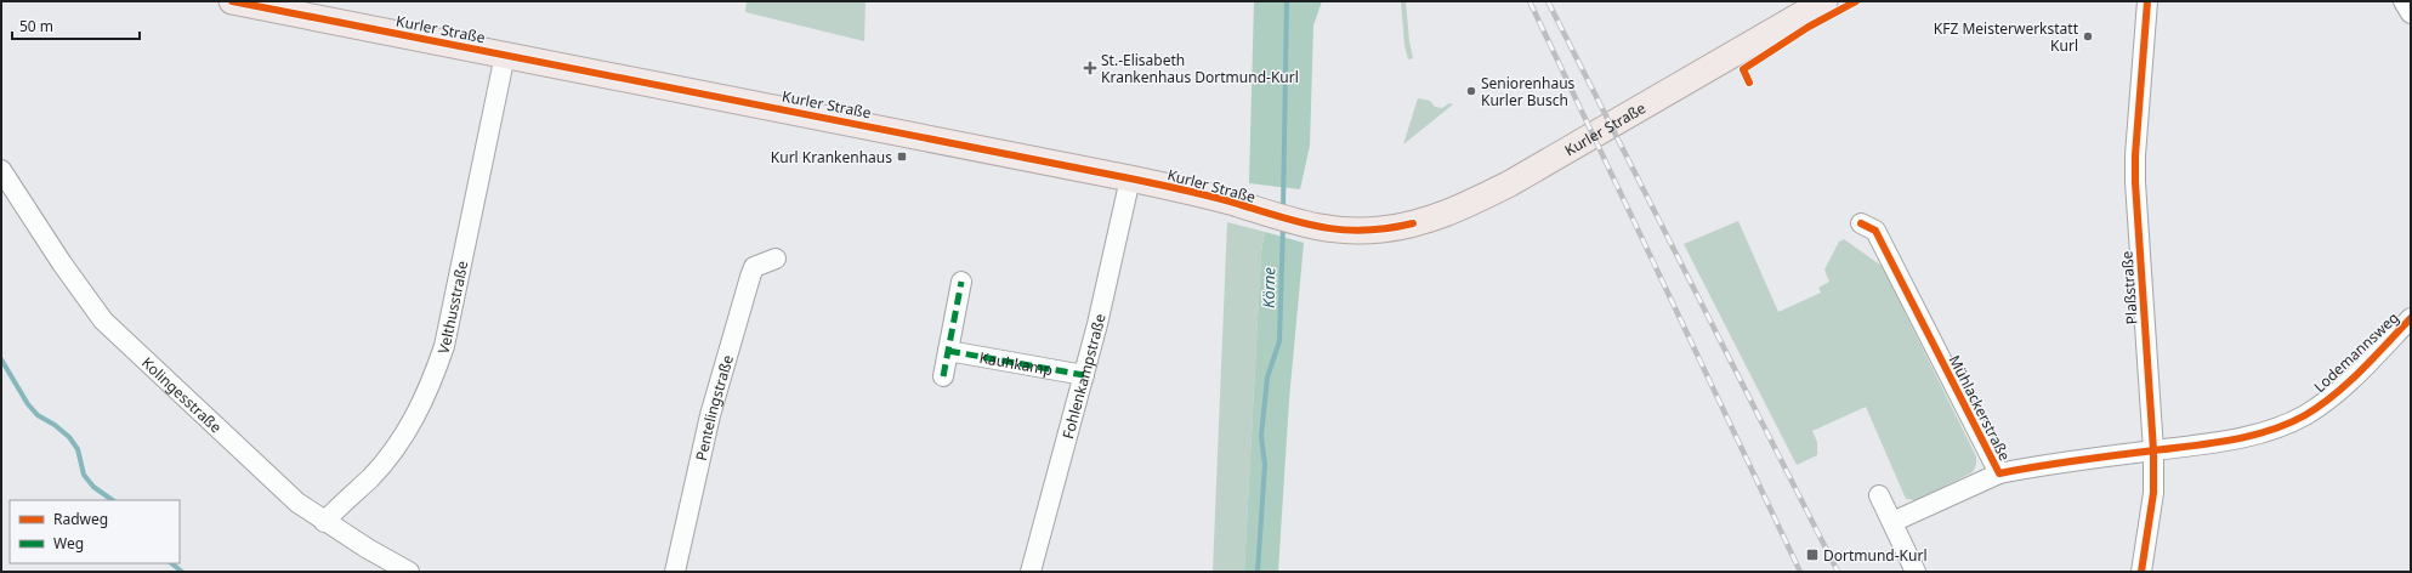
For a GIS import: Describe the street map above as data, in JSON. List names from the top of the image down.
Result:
{
  "streets": {
    "main road": ["Kurler Straße"],
    "street": [
      "Plaßstraße",
      "Velthusstraße",
      "Lodemannsweg",
      "Kauhkamp",
      "Fohlenkampstraße",
      "Kolingesstraße",
      "Pentelingstraße",
      "Mühlackerstraße"
    ]
  },
  "crossings": [
    ["Kurler Straße", "Velthusstraße"],
    ["Kurler Straße", "Fohlenkampstraße"],
    ["Plaßstraße", "Lodemannsweg"],
    ["Plaßstraße", "Mühlackerstraße"],
    ["Velthusstraße", "Kolingesstraße"],
    ["Lodemannsweg", "Mühlackerstraße"],
    ["Kauhkamp", "Fohlenkampstraße"]
  ],
  "water": ["Körne"],
  "places": {
    "other": ["KFZ Meisterwerkstatt Kurl", "Seniorenhaus Kurler Busch"],
    "health": ["St.-Elisabeth Krankenhaus Dortmund-Kurl"],
    "transit": ["Kurl Krankenhaus", "Dortmund-Kurl"]
  },
  "legend": ["Radweg", "Weg"],
  "scale_bar": "50 m"
}
